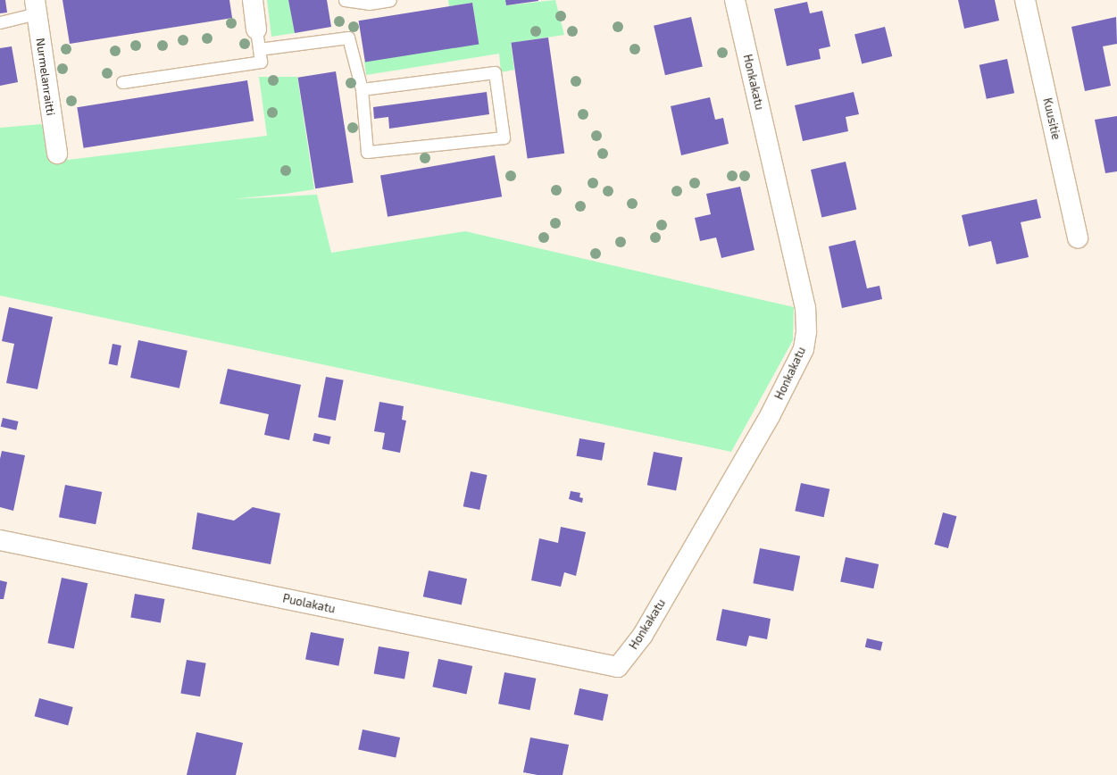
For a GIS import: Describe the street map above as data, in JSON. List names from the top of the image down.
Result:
{
  "streets": {
    "street": [
      "Nurmelanraitti",
      "Honkakatu",
      "Kuusitie",
      "Puolakatu"
    ]
  },
  "crossings": [
    ["Honkakatu", "Puolakatu"]
  ]
}
